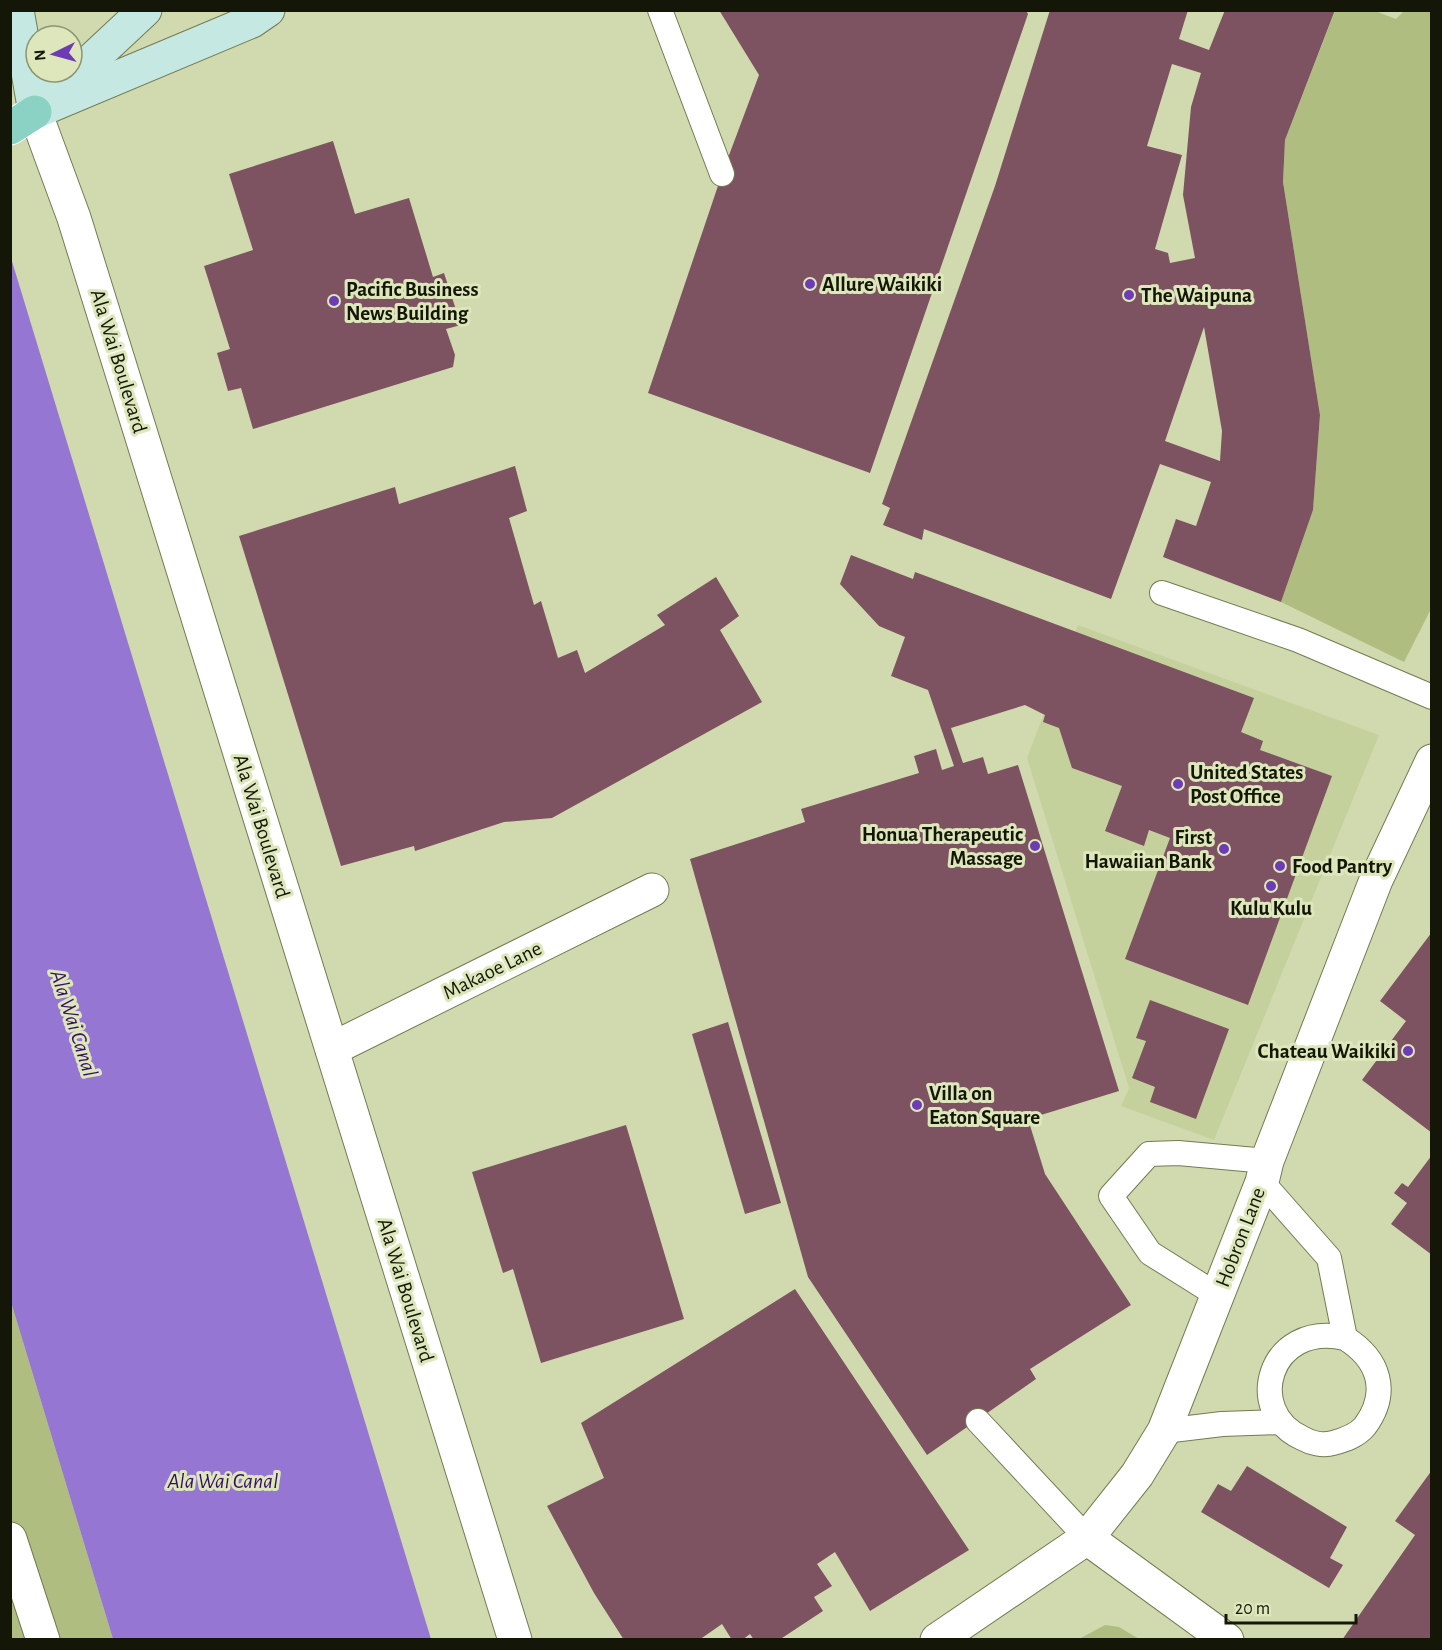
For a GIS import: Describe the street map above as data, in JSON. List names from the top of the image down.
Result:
{
  "streets": {
    "main road": ["Ala Wai Boulevard"],
    "street": ["Makaoe Lane", "Hobron Lane"]
  },
  "crossings": [
    ["Ala Wai Boulevard", "Makaoe Lane"]
  ],
  "water": ["Ala Wai Canal"],
  "places": [
    "Allure Waikiki",
    "The Waipuna",
    "Pacific Business News Building",
    "United States Post Office",
    "Honua Therapeutic Massage",
    "First Hawaiian Bank",
    "Food Pantry",
    "Kulu Kulu",
    "Chateau Waikiki",
    "Villa on Eaton Square"
  ],
  "scale_bar": "20 m",
  "north": "left"
}
